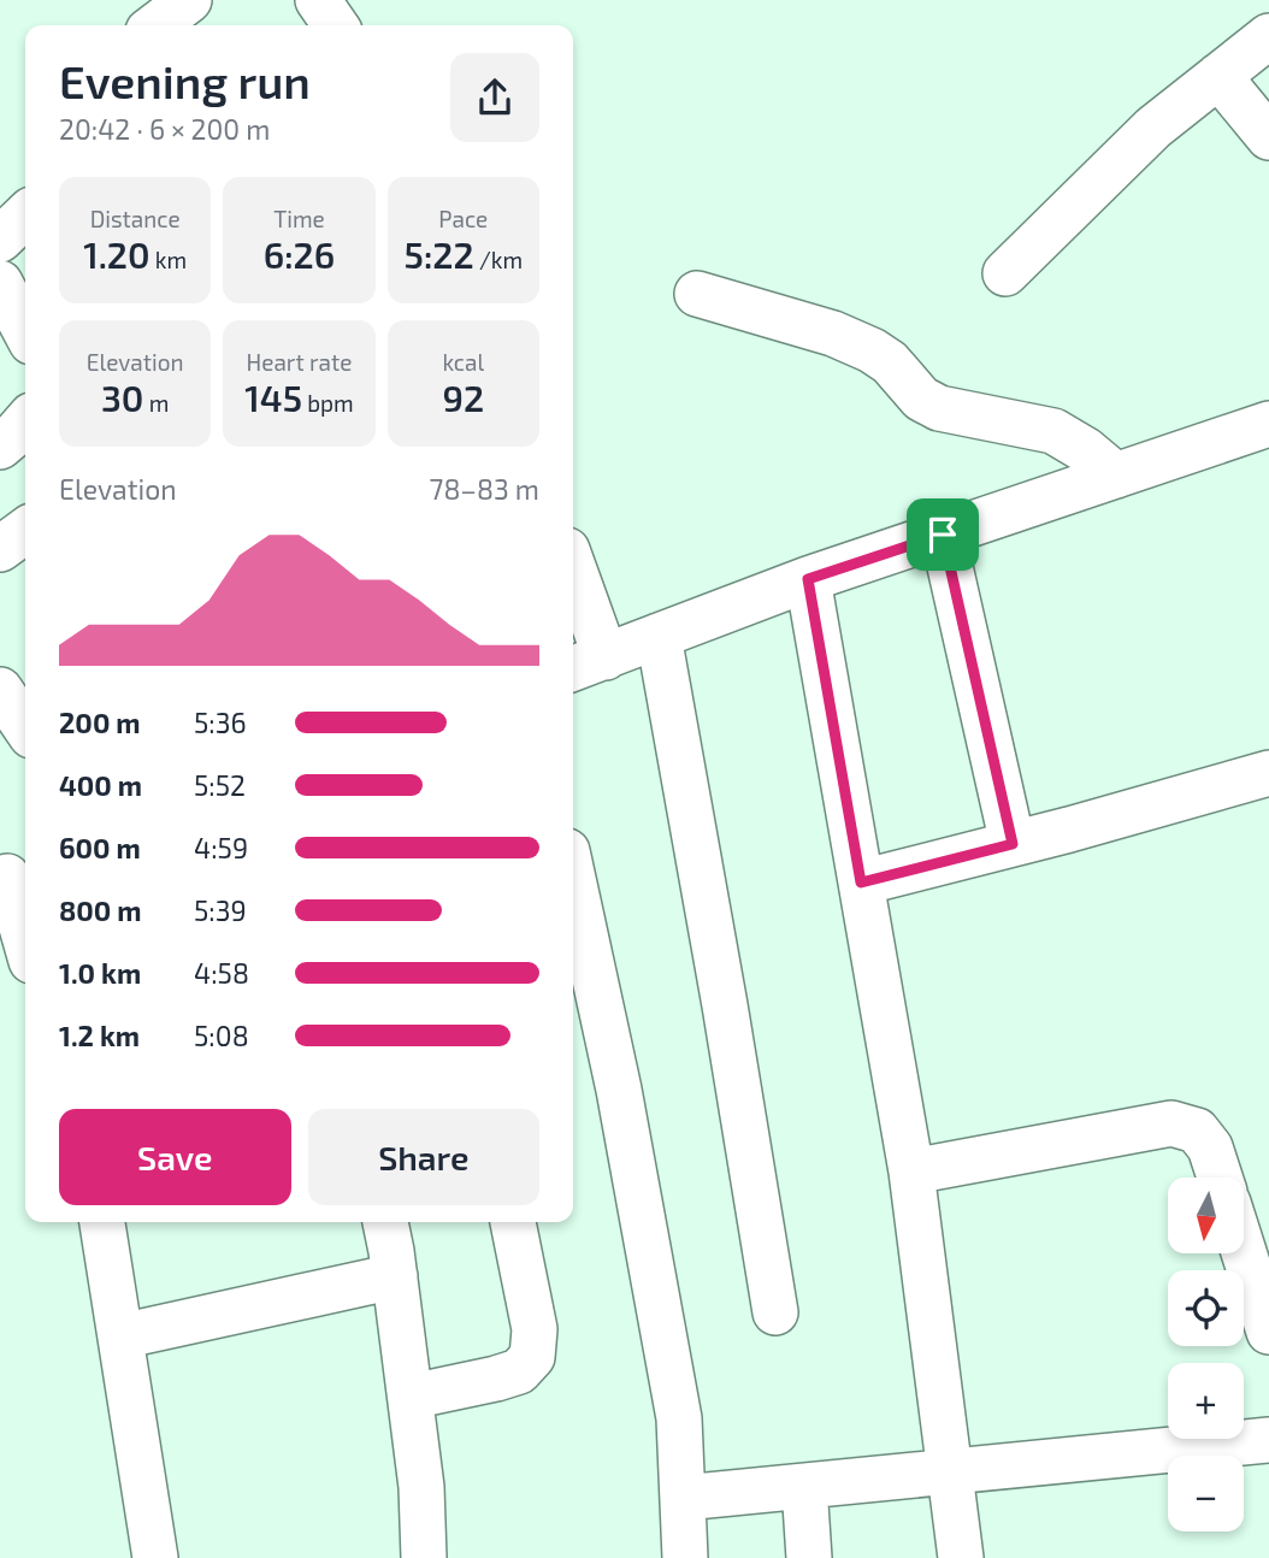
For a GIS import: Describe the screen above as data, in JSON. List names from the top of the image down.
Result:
{
  "north": "bottom",
  "page": {
    "heading": ["Evening run", "20:42 · 6 × 200 m"],
    "stats": [
      ["Distance", "1.20 km"],
      ["Time", "6:26"],
      ["Pace", "5:22 /km"],
      ["Elevation", "30 m"],
      ["Heart rate", "145 bpm"],
      ["kcal", "92"]
    ],
    "chart": ["Elevation", "78–83 m"],
    "list": [
      {
        "name": "200 m",
        "note": "5:36"
      },
      {
        "name": "400 m",
        "note": "5:52"
      },
      {
        "name": "600 m",
        "note": "4:59"
      },
      {
        "name": "800 m",
        "note": "5:39"
      },
      {
        "name": "1.0 km",
        "note": "4:58"
      },
      {
        "name": "1.2 km",
        "note": "5:08"
      }
    ],
    "buttons": ["Save", "Share"],
    "map_buttons": ["+", "−"]
  }
}
